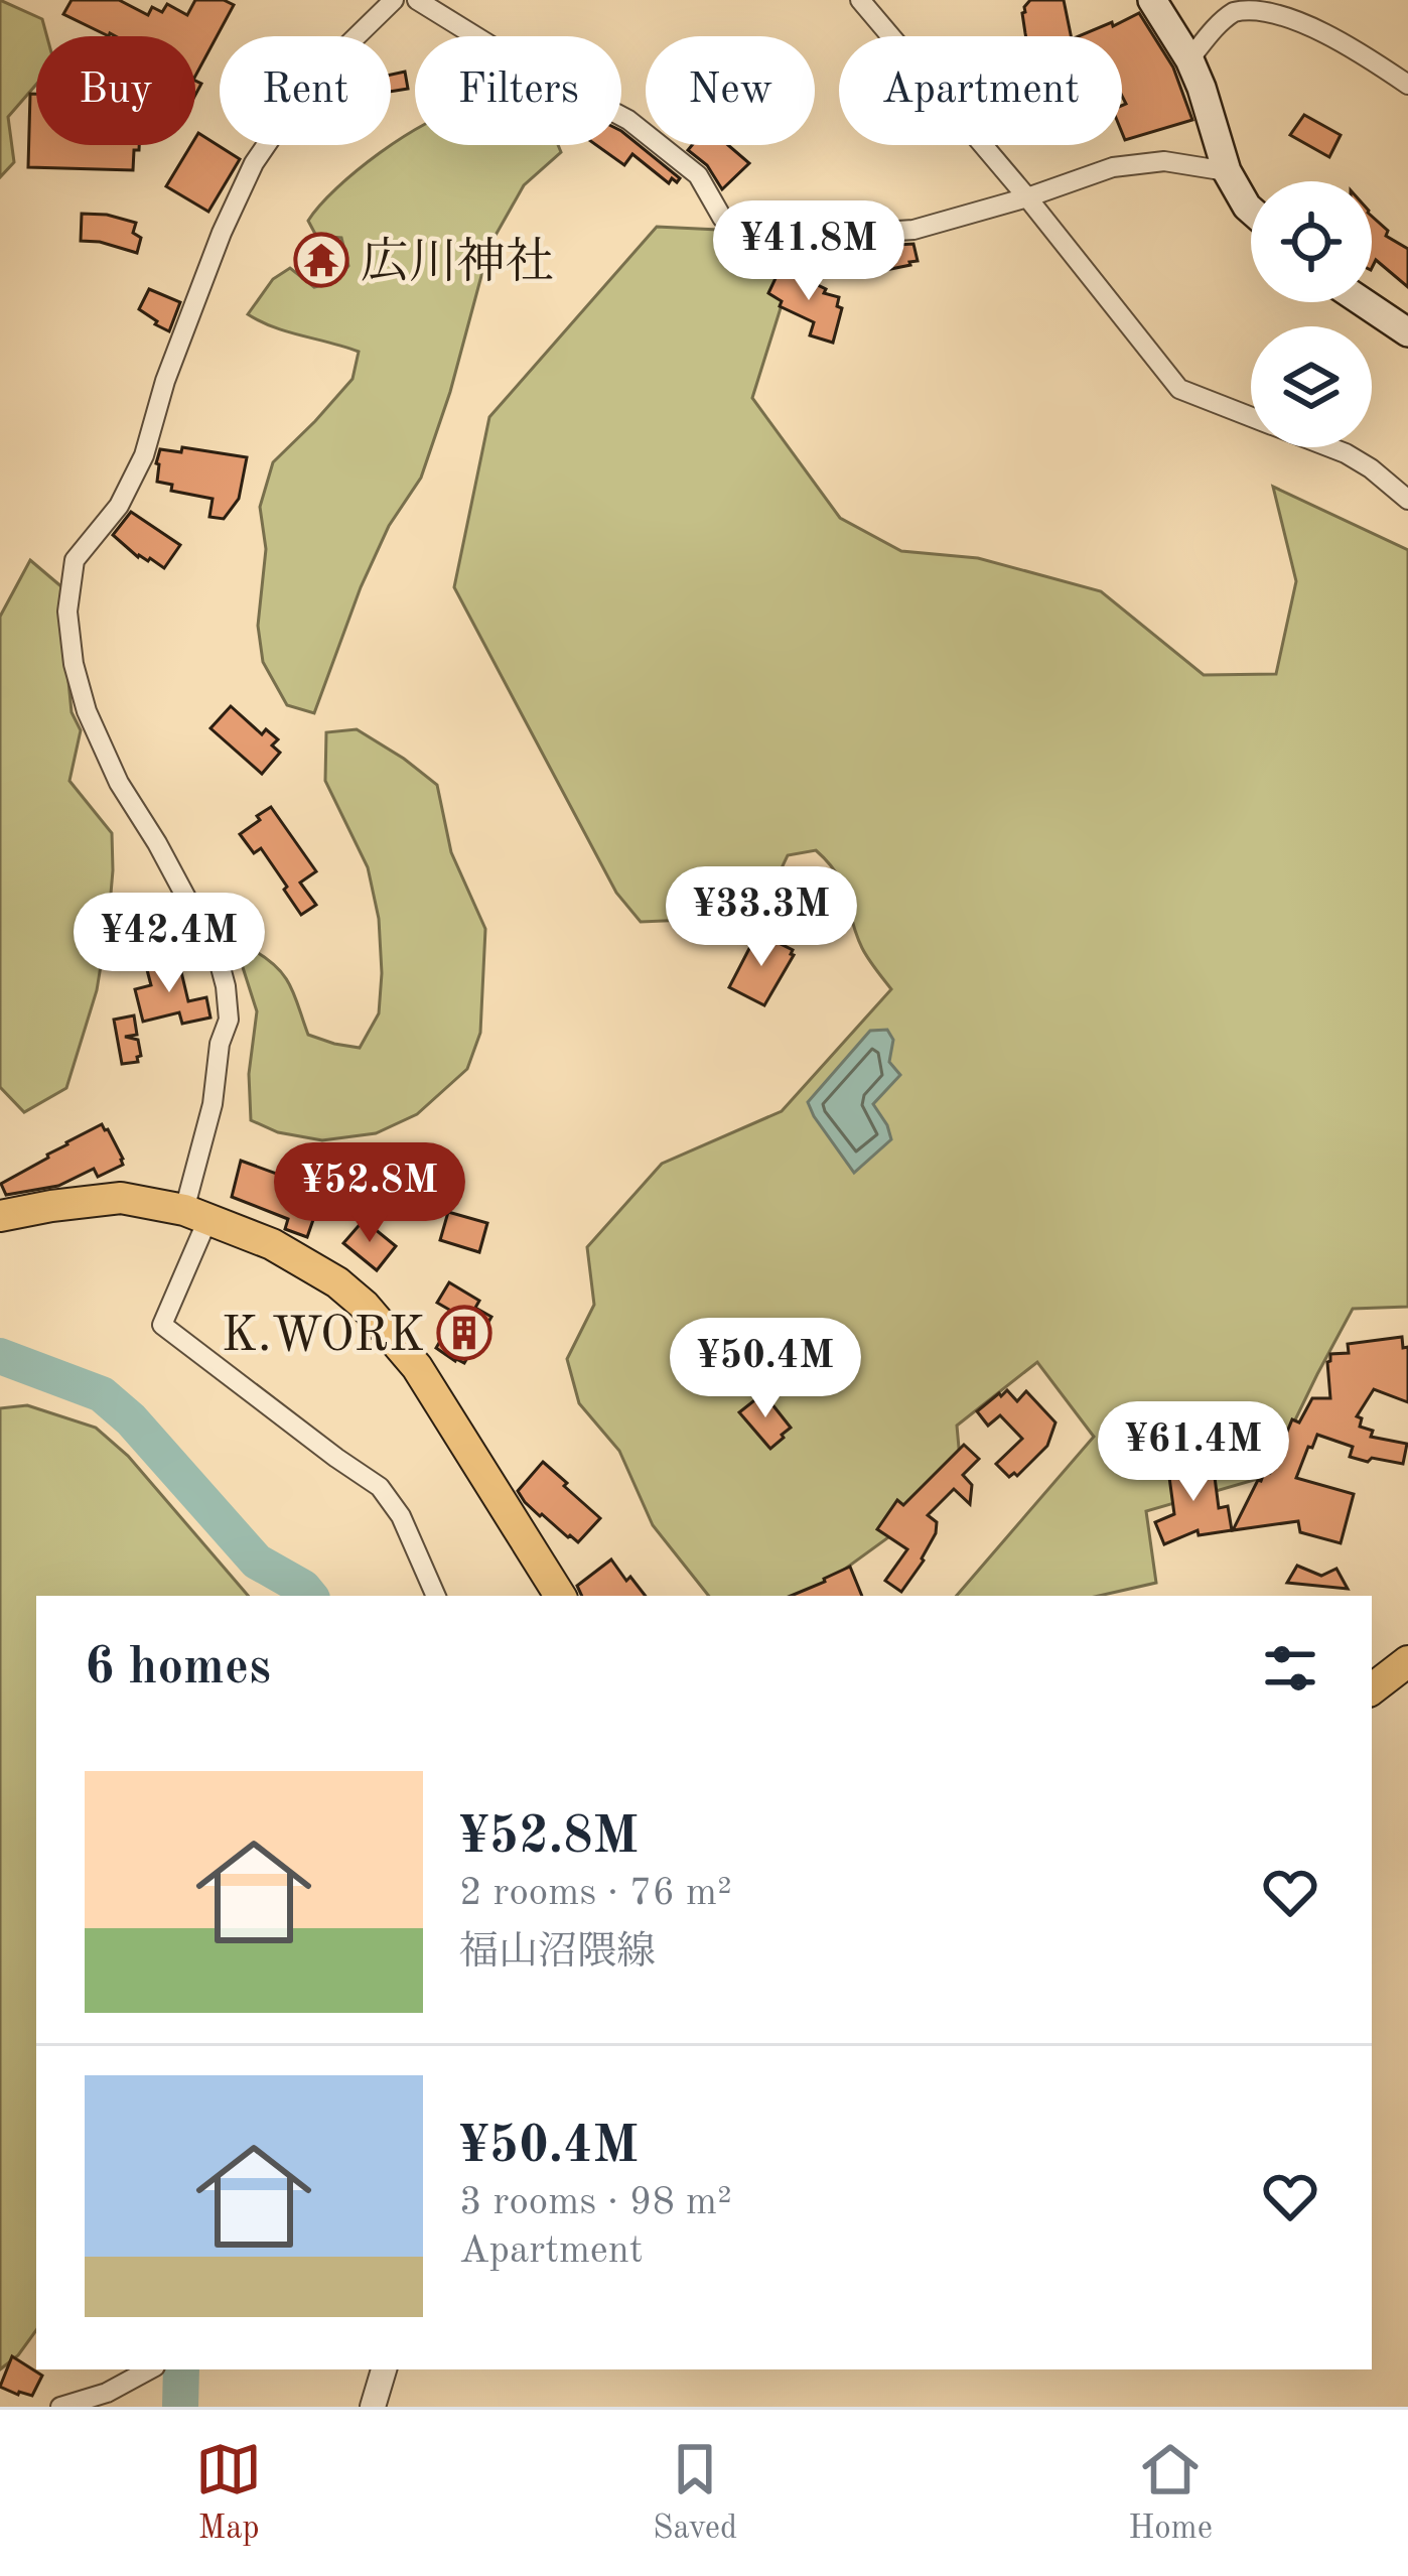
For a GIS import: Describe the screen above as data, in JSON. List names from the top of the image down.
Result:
{
  "places": {
    "temple": ["広川神社"],
    "building": ["K.WORK"]
  },
  "page": {
    "chip": [
      "Buy",
      "Rent",
      "Filters",
      "New",
      "Apartment"
    ],
    "price": [
      "¥41.8M",
      "¥33.3M",
      "¥42.4M",
      "¥52.8M",
      "¥50.4M",
      "¥61.4M"
    ],
    "heading": "6 homes",
    "list": [
      {
        "name": "¥52.8M",
        "note": "2 rooms · 76 m² · 福山沼隈線"
      },
      {
        "name": "¥50.4M",
        "note": "3 rooms · 98 m² · Apartment"
      }
    ],
    "tabs": ["Map", "Saved", "Home"]
  }
}
